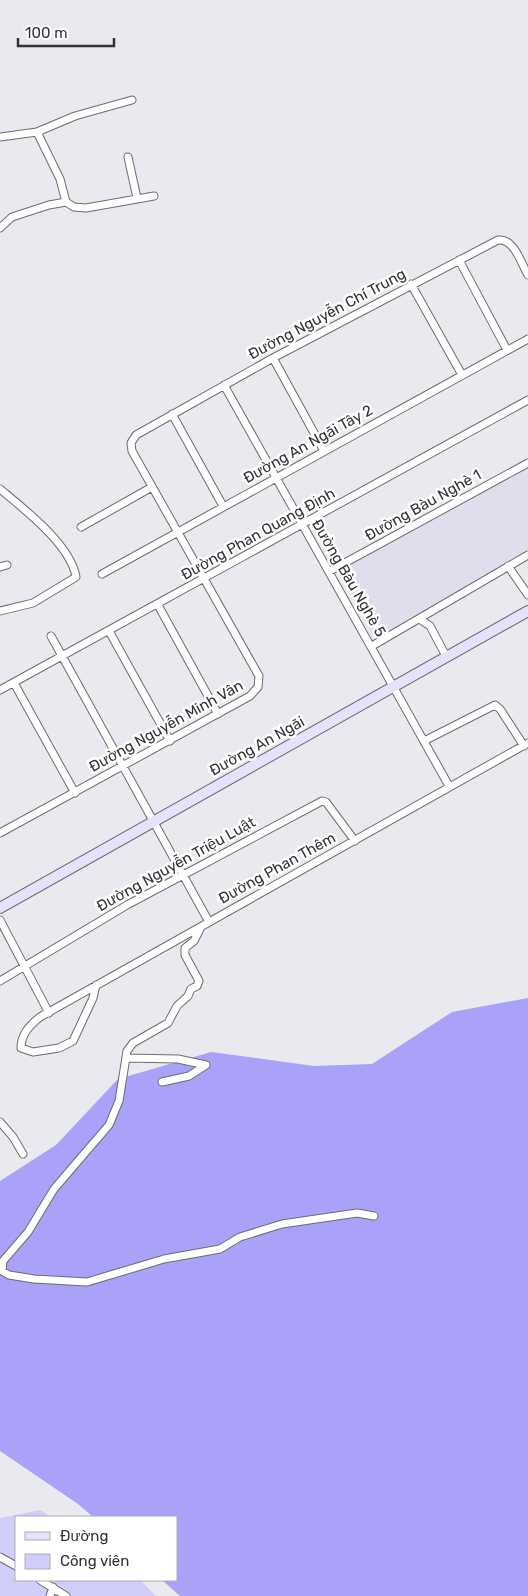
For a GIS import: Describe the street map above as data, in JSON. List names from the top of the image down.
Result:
{
  "streets": {
    "main road": ["Đường An Ngãi"],
    "street": [
      "Đường Nguyễn Chí Trung",
      "Đường An Ngãi Tây 2",
      "Đường Bàu Nghè 1",
      "Đường Phan Quang Định",
      "Đường Bàu Nghè 5",
      "Đường Nguyễn Minh Vân",
      "Đường Nguyễn Triệu Luật",
      "Đường Phan Thêm"
    ]
  },
  "crossings": [
    ["Đường Nguyễn Chí Trung", "Đường Bàu Nghè 5"],
    ["Đường Nguyễn Chí Trung", "Đường Nguyễn Minh Vân"],
    ["Đường An Ngãi Tây 2", "Đường Bàu Nghè 5"],
    ["Đường An Ngãi Tây 2", "Đường Nguyễn Minh Vân"],
    ["Đường Bàu Nghè 1", "Đường Bàu Nghè 5"],
    ["Đường Phan Quang Định", "Đường Bàu Nghè 5"],
    ["Đường Phan Quang Định", "Đường Nguyễn Minh Vân"],
    ["Đường Bàu Nghè 5", "Đường An Ngãi"],
    ["Đường Bàu Nghè 5", "Đường Phan Thêm"],
    ["Đường Nguyễn Triệu Luật", "Đường Phan Thêm"]
  ],
  "legend": ["Đường", "Công viên"],
  "scale_bar": "100 m"
}
